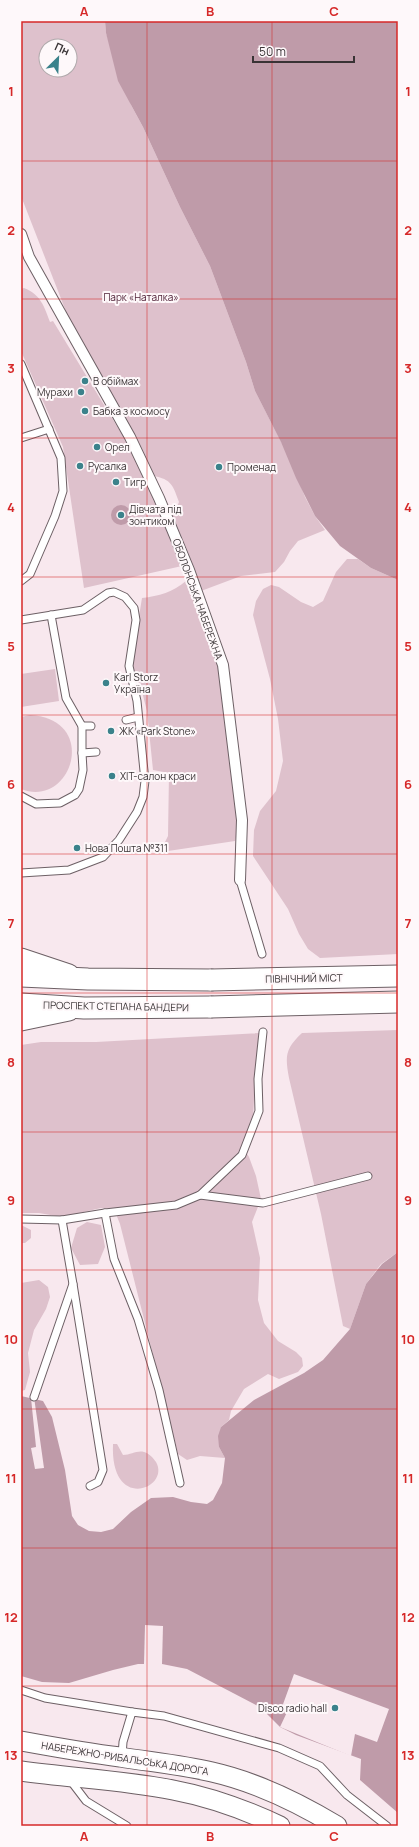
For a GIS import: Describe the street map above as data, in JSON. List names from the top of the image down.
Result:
{
  "streets": {
    "main road": ["ПІВНІЧНИЙ МІСТ", "ПРОСПЕКТ СТЕПАНА БАНДЕРИ", "НАБЕРЕЖНО-РИБАЛЬСЬКА ДОРОГА"],
    "street": ["ОБОЛОНСЬКА НАБЕРЕЖНА"]
  },
  "parks": ["Парк «Наталка»"],
  "places": [
    "В обіймах",
    "Мурахи",
    "Бабка з космосу",
    "Орел",
    "Русалка",
    "Променад",
    "Тигр",
    "Дівчата під зонтиком",
    "Karl Storz Україна",
    "ЖК «Park Stone»",
    "ХІТ-салон краси",
    "Нова Пошта №311",
    "Disco radio hall"
  ],
  "scale_bar": "50 m",
  "north": "top right",
  "grid": {
    "columns": ["A", "B", "C"],
    "rows": [
      "1",
      "2",
      "3",
      "4",
      "5",
      "6",
      "7",
      "8",
      "9",
      "10",
      "11",
      "12",
      "13"
    ]
  }
}
